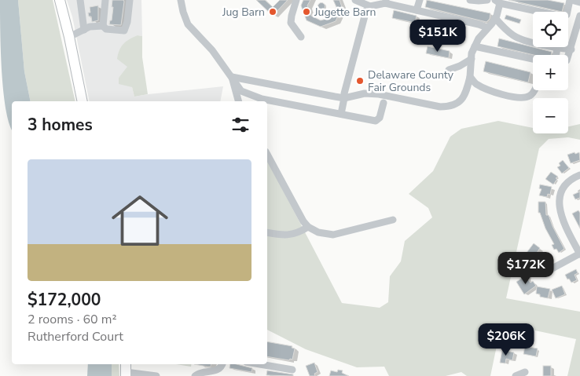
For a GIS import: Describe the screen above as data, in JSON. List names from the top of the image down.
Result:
{
  "places": ["Jug Barn", "Jugette Barn", "Delaware County Fair Grounds"],
  "page": {
    "map_buttons": ["+", "−"],
    "price": ["$151K", "$172K", "$206K"],
    "heading": "3 homes",
    "list": [
      {
        "name": "$172,000",
        "note": "2 rooms · 60 m² · Rutherford Court"
      }
    ]
  }
}
